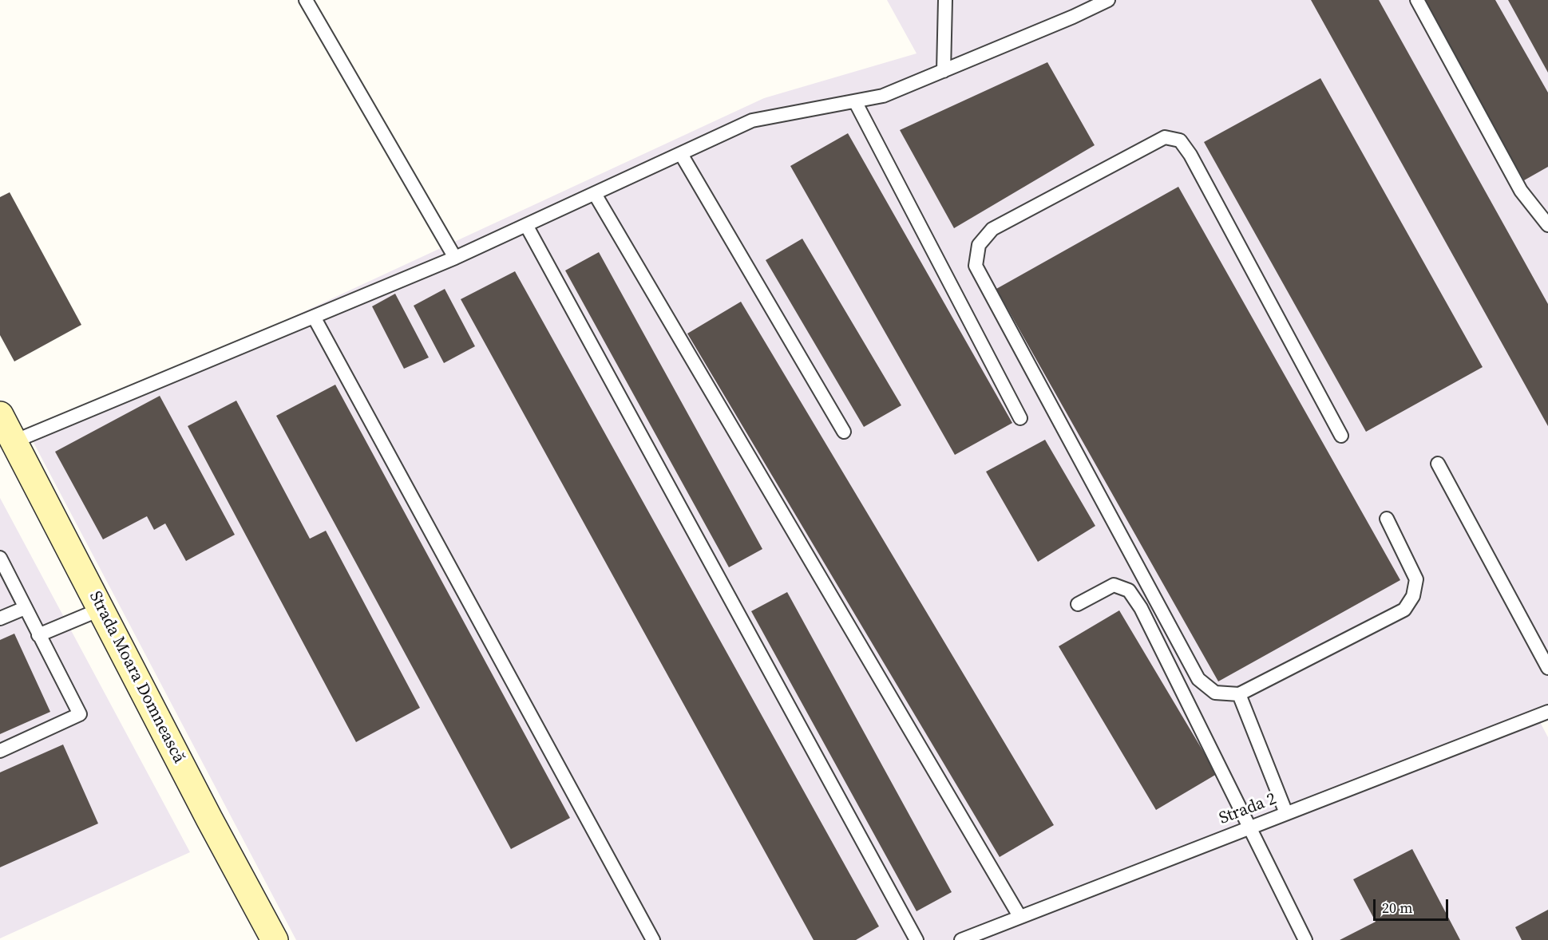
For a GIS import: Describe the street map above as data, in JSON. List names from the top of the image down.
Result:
{
  "streets": {
    "street": ["Strada Moara Domnească"],
    "lane": ["Strada 2"]
  },
  "scale_bar": "20 m"
}
